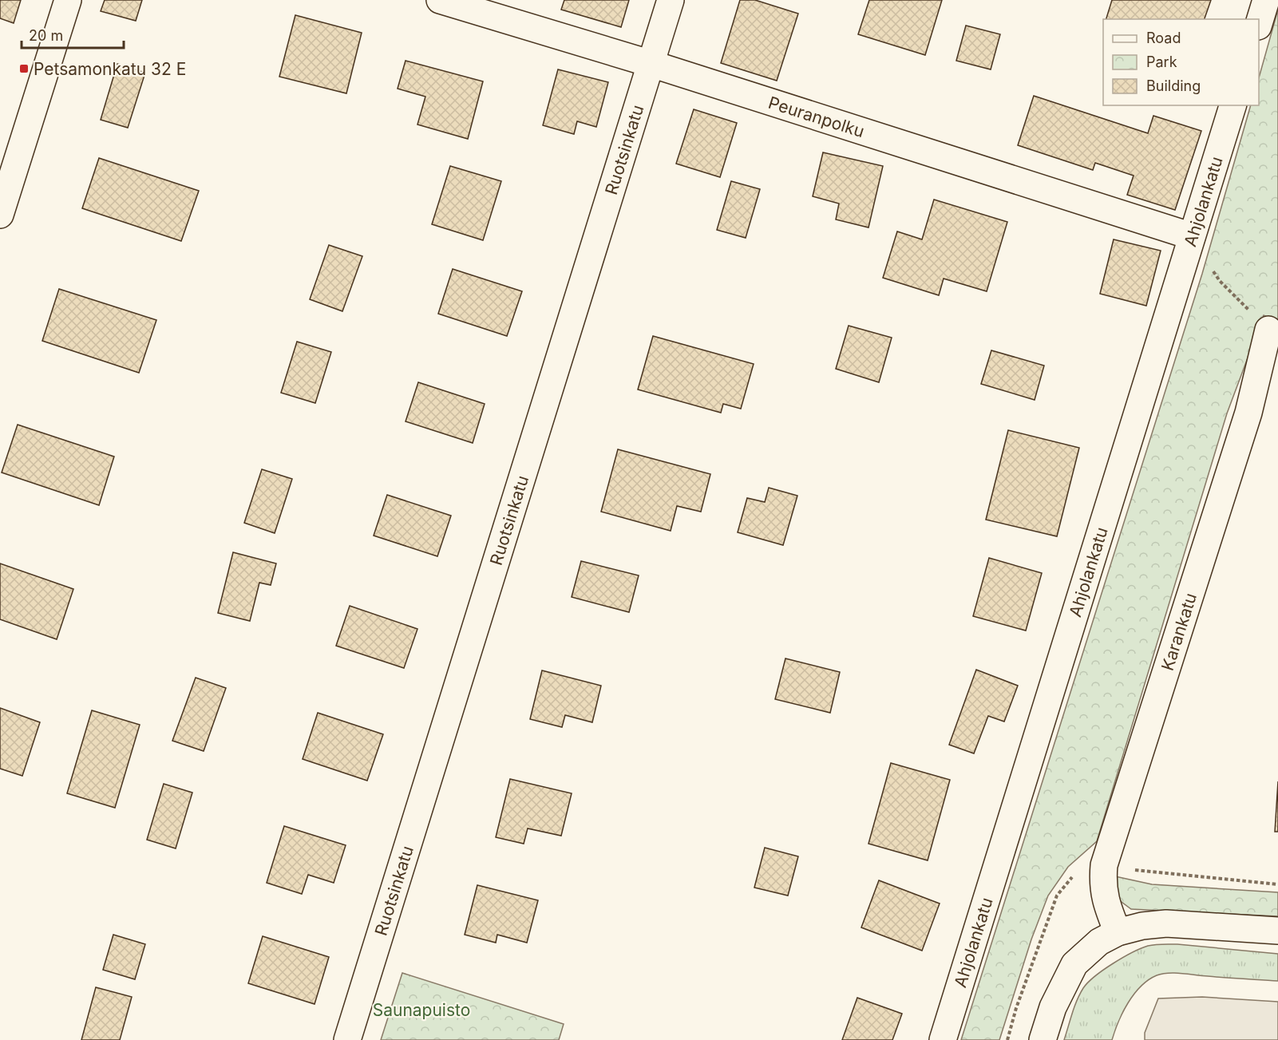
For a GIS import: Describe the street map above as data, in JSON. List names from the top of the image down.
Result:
{
  "streets": {
    "street": [
      "Peuranpolku",
      "Ruotsinkatu",
      "Ahjolankatu",
      "Karankatu"
    ]
  },
  "crossings": [
    ["Peuranpolku", "Ruotsinkatu"],
    ["Peuranpolku", "Ahjolankatu"]
  ],
  "parks": ["Saunapuisto"],
  "places": {
    "transit": ["Petsamonkatu 32 E"]
  },
  "legend": ["Road", "Park", "Building"],
  "scale_bar": "20 m"
}
